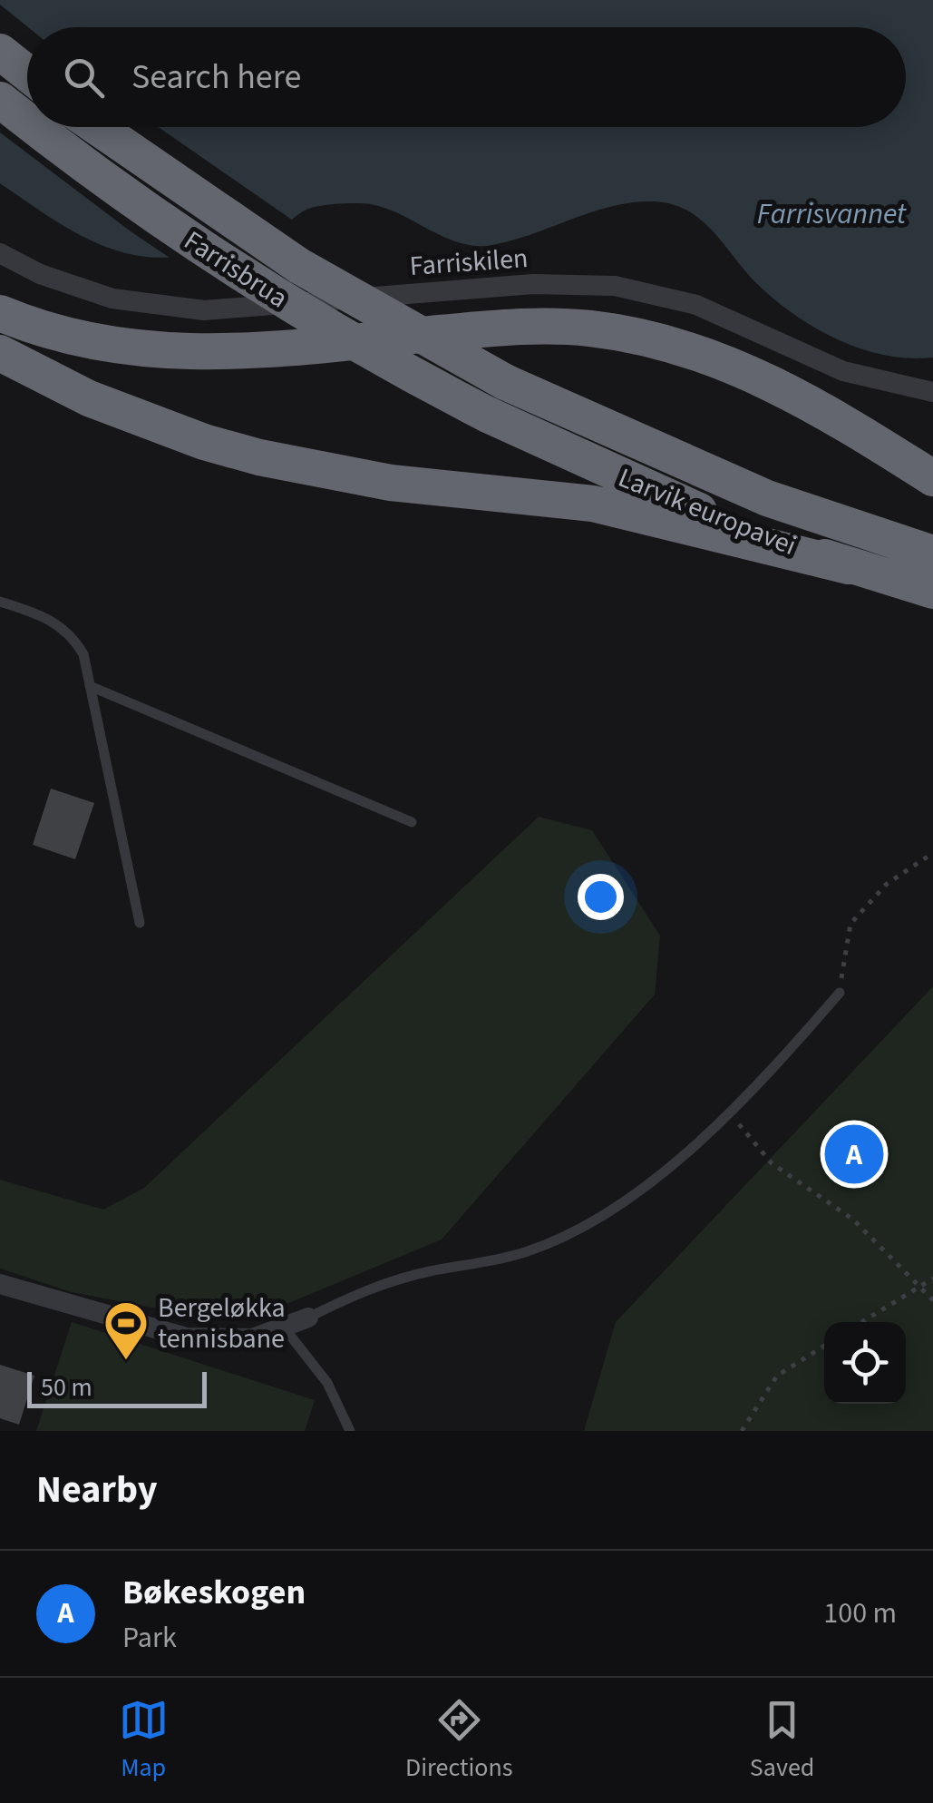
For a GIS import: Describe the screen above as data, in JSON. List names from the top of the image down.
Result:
{
  "streets": {
    "highway": ["Farrisbrua", "Larvik europavei"],
    "street": ["Farriskilen"]
  },
  "crossings": [
    ["Farrisbrua", "Larvik europavei"]
  ],
  "water": ["Farrisvannet"],
  "places": {
    "sports": ["Bergeløkka tennisbane"]
  },
  "scale_bar": "50 m",
  "page": {
    "search": "Search here",
    "pins": "A",
    "scale": "50 m",
    "heading": "Nearby",
    "list": [
      {
        "mark": "A",
        "name": "Bøkeskogen",
        "note": "Park",
        "value": "100 m"
      }
    ],
    "nav": ["Map", "Directions", "Saved"]
  }
}
